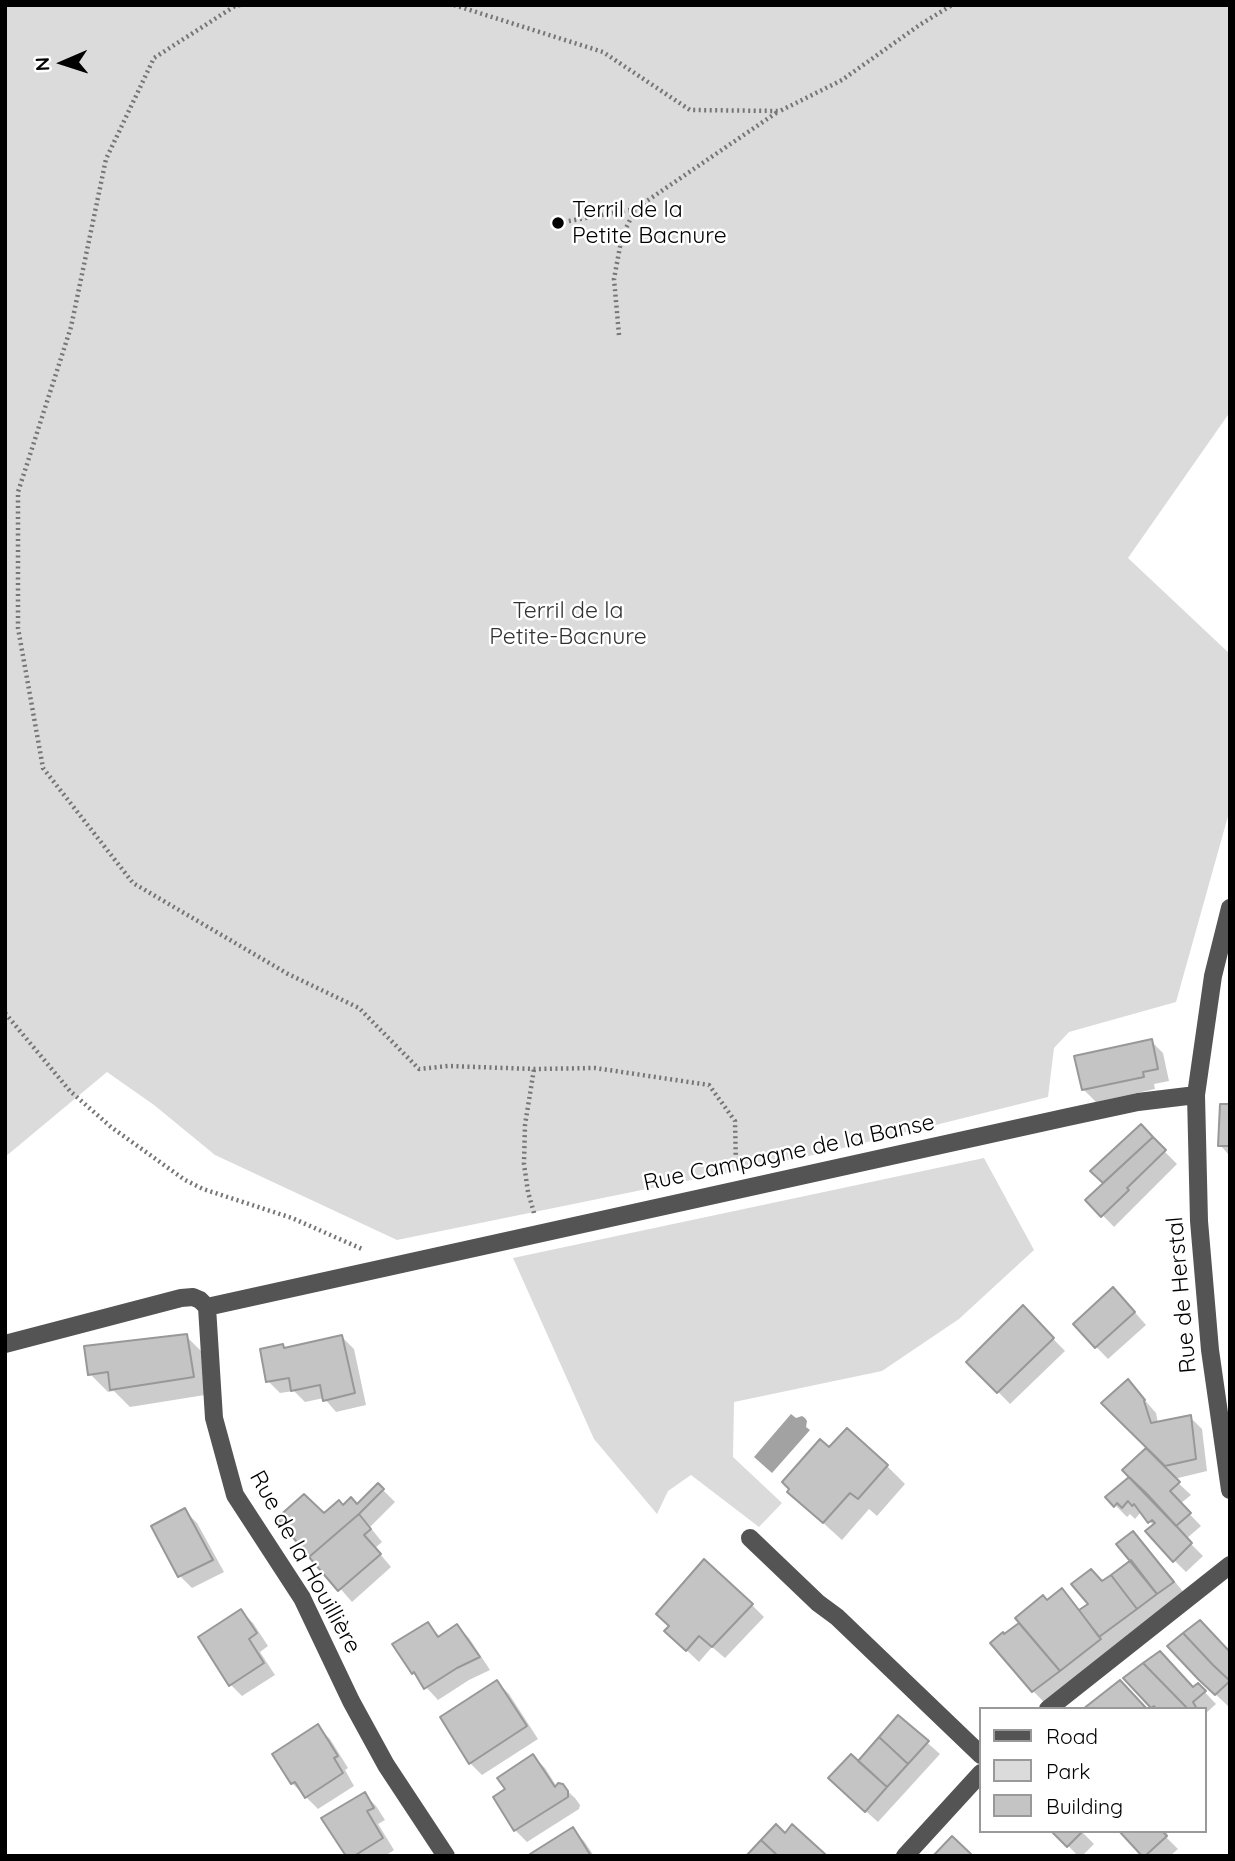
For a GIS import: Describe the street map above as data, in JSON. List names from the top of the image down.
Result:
{
  "streets": {
    "street": ["Rue Campagne de la Banse", "Rue de Herstal", "Rue de la Houillière"]
  },
  "crossings": [
    ["Rue Campagne de la Banse", "Rue de Herstal"],
    ["Rue Campagne de la Banse", "Rue de la Houillière"]
  ],
  "parks": ["Terril de la Petite-Bacnure"],
  "places": ["Terril de la Petite Bacnure"],
  "legend": ["Road", "Park", "Building"],
  "north": "left"
}
